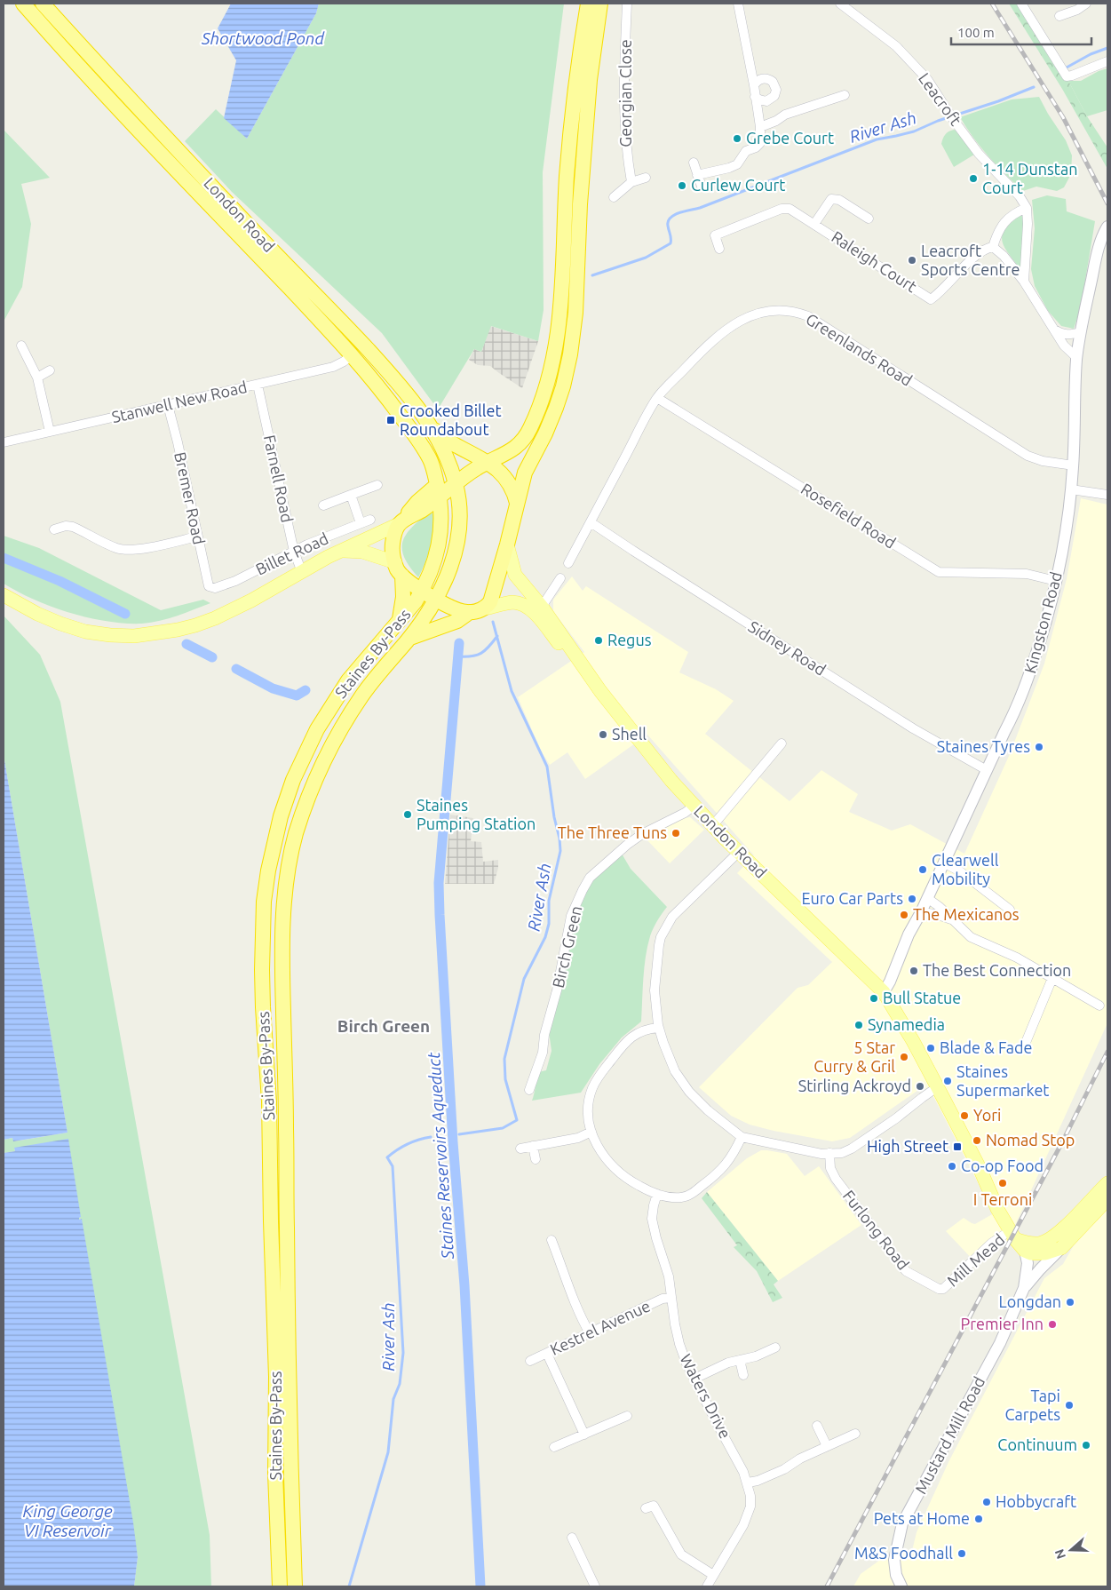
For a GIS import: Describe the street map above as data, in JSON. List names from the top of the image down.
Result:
{
  "streets": {
    "highway": ["London Road", "Staines By-Pass"],
    "street": [
      "Georgian Close",
      "Leacroft",
      "Raleigh Court",
      "Greenlands Road",
      "Stanwell New Road",
      "Farnell Road",
      "Bremer Road",
      "Rosefield Road",
      "Billet Road",
      "Kingston Road",
      "Sidney Road",
      "Birch Green",
      "Furlong Road",
      "Mill Mead",
      "Kestrel Avenue",
      "Waters Drive",
      "Mustard Mill Road"
    ]
  },
  "crossings": [
    ["London Road", "Kingston Road"],
    ["London Road", "Staines By-Pass"],
    ["London Road", "Birch Green"],
    ["Greenlands Road", "Rosefield Road"],
    ["Greenlands Road", "Kingston Road"],
    ["Greenlands Road", "Sidney Road"],
    ["Stanwell New Road", "Farnell Road"],
    ["Stanwell New Road", "Bremer Road"],
    ["Stanwell New Road", "Staines By-Pass"],
    ["Farnell Road", "Billet Road"],
    ["Bremer Road", "Billet Road"],
    ["Rosefield Road", "Kingston Road"],
    ["Kingston Road", "Sidney Road"],
    ["Furlong Road", "Mill Mead"],
    ["Kestrel Avenue", "Waters Drive"]
  ],
  "districts": ["Birch Green"],
  "water": [
    "Shortwood Pond",
    "River Ash",
    "Staines Reservoirs Aqueduct",
    "King George VI Reservoir"
  ],
  "places": {
    "other": [
      "Grebe Court",
      "1-14 Dunstan Court",
      "Curlew Court",
      "Leacroft Sports Centre",
      "Regus",
      "Shell",
      "Staines Tyres",
      "Staines Pumping Station",
      "The Three Tuns",
      "Clearwell Mobility",
      "Euro Car Parts",
      "The Mexicanos",
      "The Best Connection",
      "Bull Statue",
      "Synamedia",
      "Blade & Fade",
      "5 Star Curry & Gril",
      "Staines Supermarket",
      "Stirling Ackroyd",
      "Yori",
      "Nomad Stop",
      "Co-op Food",
      "I Terroni",
      "Longdan",
      "Premier Inn",
      "Tapi Carpets",
      "Continuum",
      "Hobbycraft",
      "Pets at Home",
      "M&S Foodhall"
    ],
    "transit": ["Crooked Billet Roundabout", "High Street"]
  },
  "scale_bar": "100 m",
  "north": "left"
}
